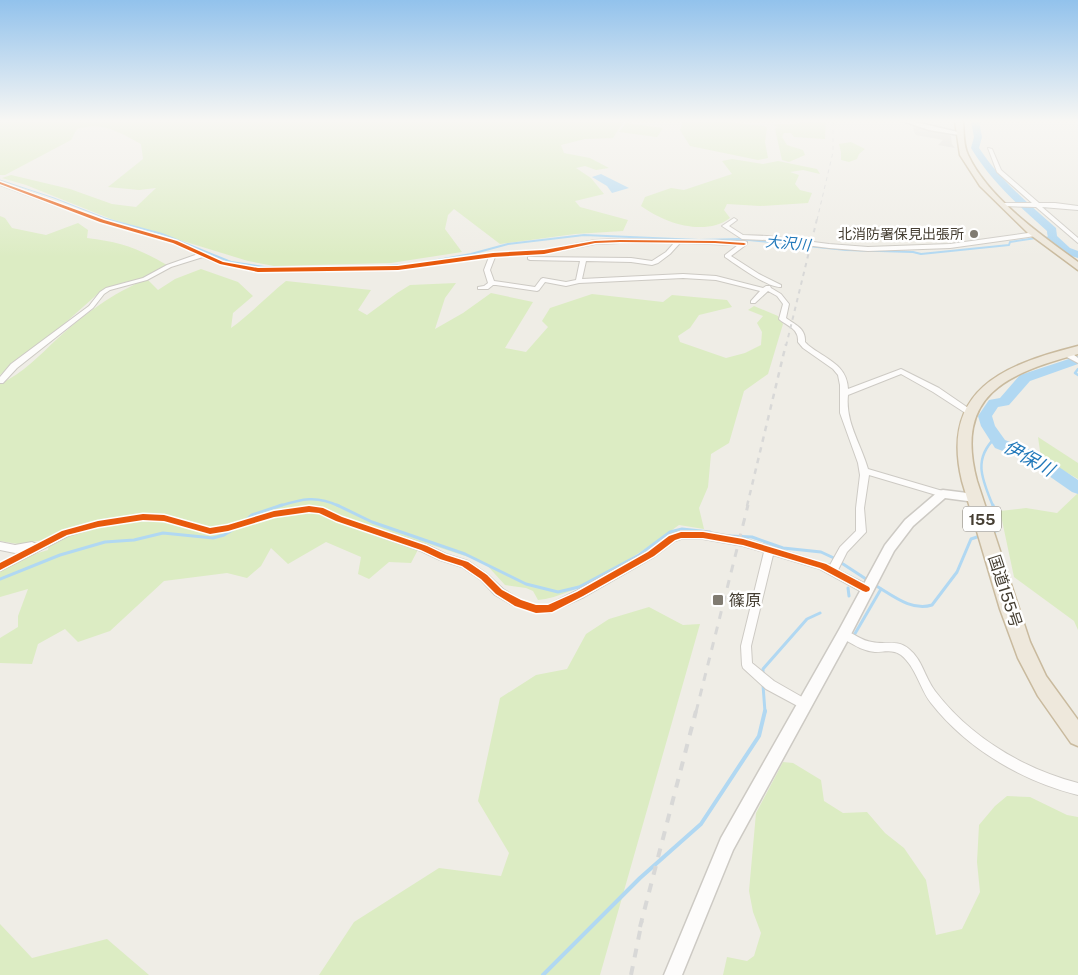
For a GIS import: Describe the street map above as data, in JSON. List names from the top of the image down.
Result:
{
  "streets": {
    "highway": ["155", "国道155号"]
  },
  "water": ["大沢川", "伊保川"],
  "places": {
    "other": ["北消防署保見出張所"],
    "transit": ["篠原"]
  }
}
